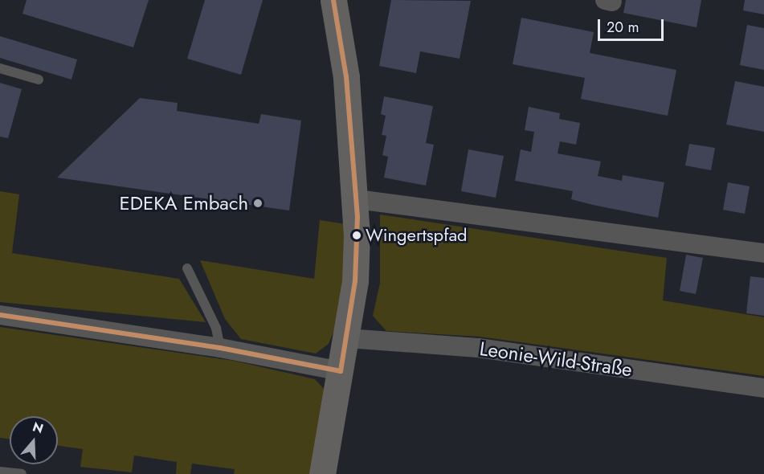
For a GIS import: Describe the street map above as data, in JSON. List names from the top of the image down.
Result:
{
  "streets": {
    "street": ["Leonie-Wild-Straße"]
  },
  "places": ["EDEKA Embach", "Wingertspfad"],
  "scale_bar": "20 m",
  "north": "top"
}
